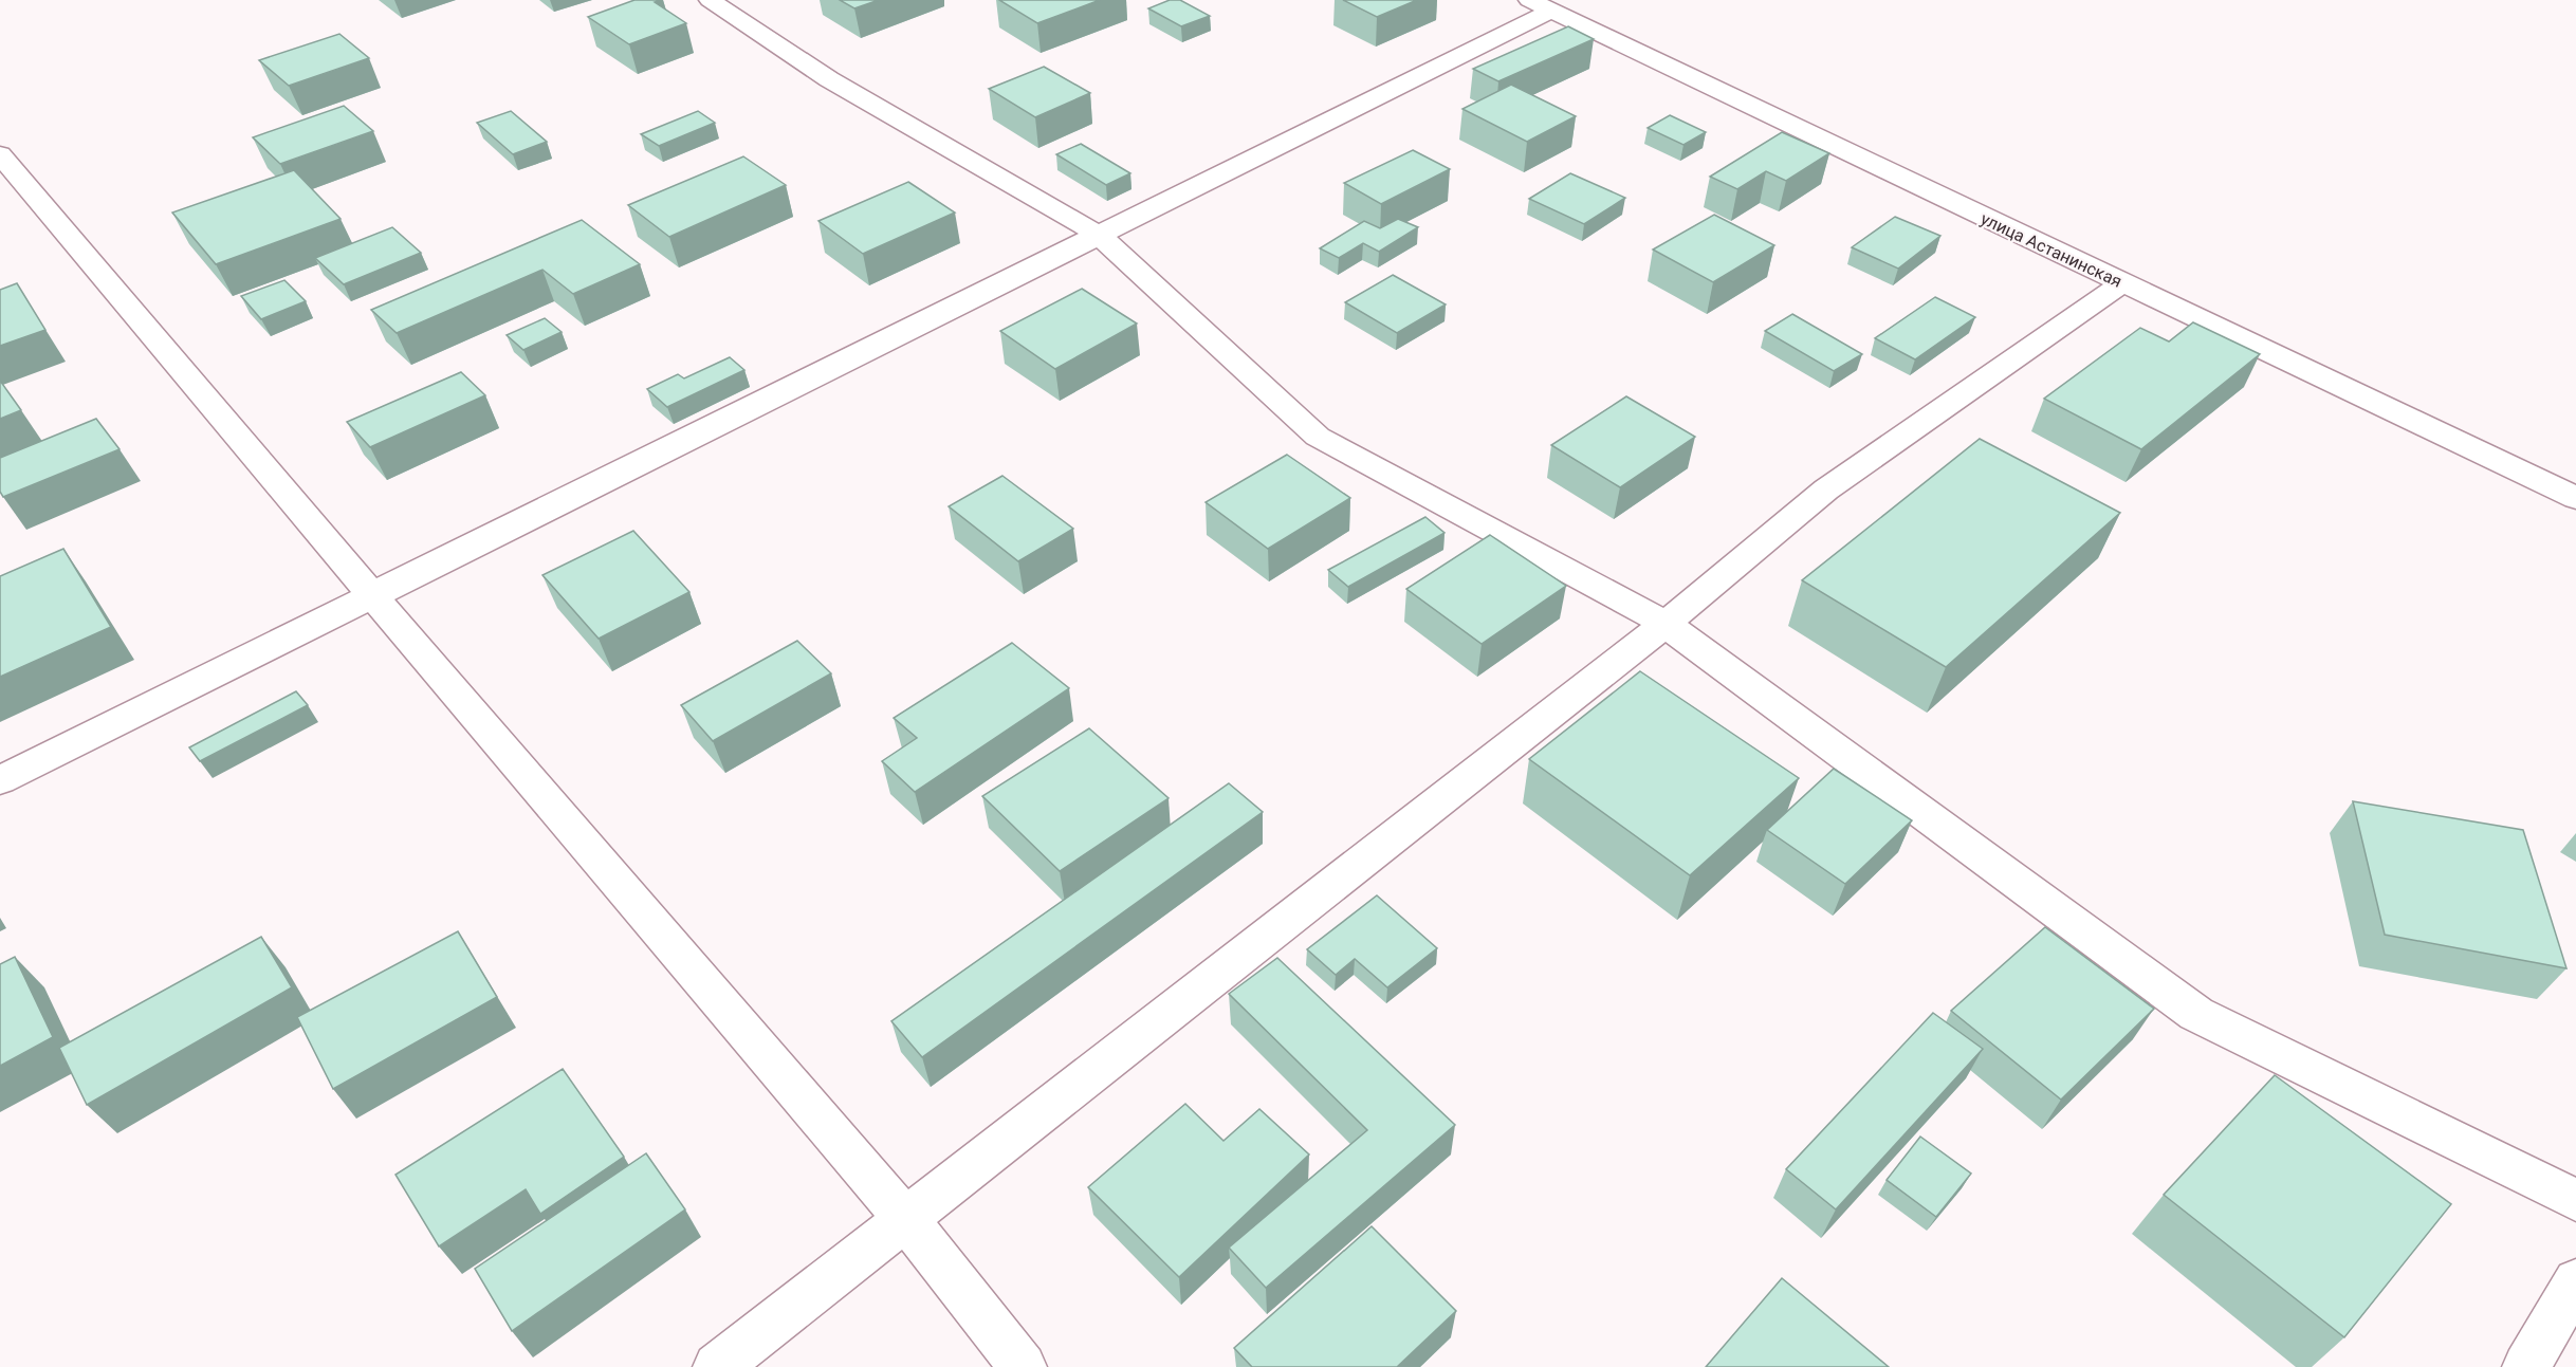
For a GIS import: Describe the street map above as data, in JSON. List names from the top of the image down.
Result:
{
  "streets": {
    "street": ["улица Астанинская"]
  }
}
